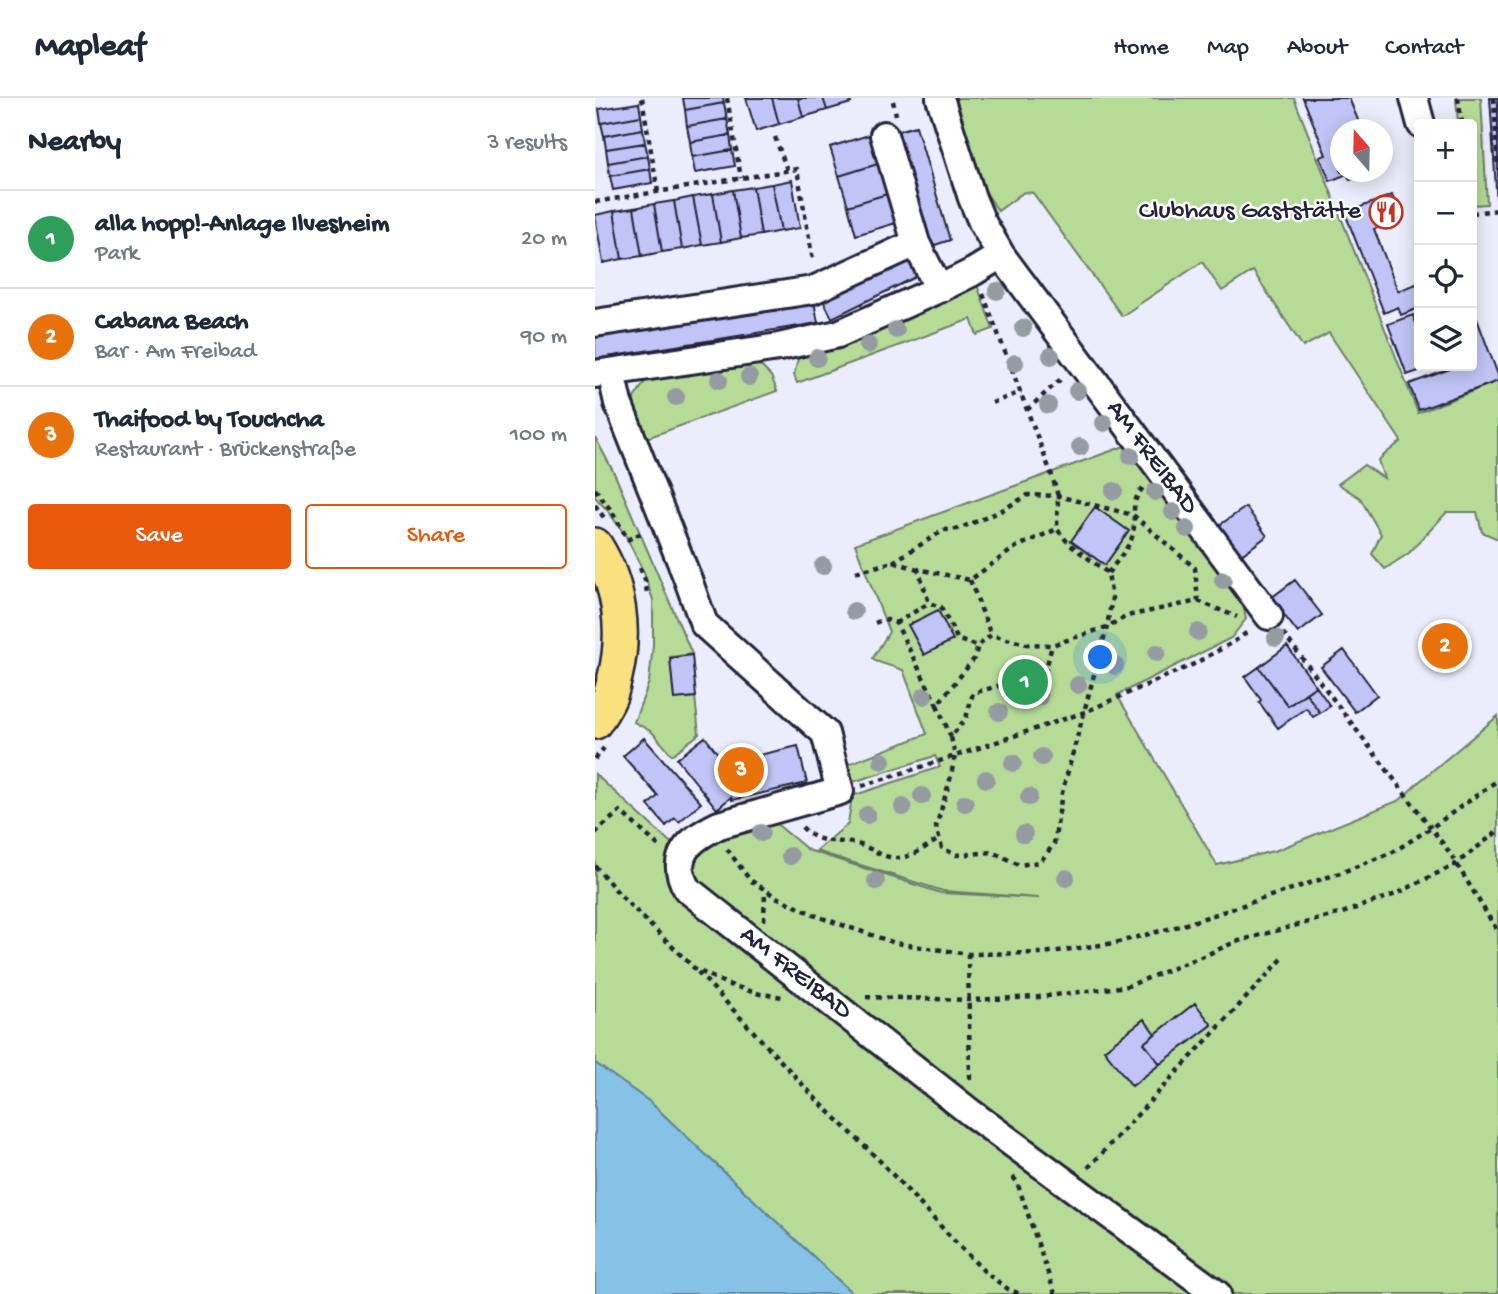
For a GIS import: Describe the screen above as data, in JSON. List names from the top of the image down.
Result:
{
  "streets": {
    "street": ["AM FREIBAD"]
  },
  "places": {
    "restaurant": ["Clubhaus Gaststätte"]
  },
  "north": "top",
  "page": {
    "header": "Mapleaf",
    "nav": [
      "Home",
      "Map",
      "About",
      "Contact"
    ],
    "heading": ["Nearby", "3 results"],
    "map_buttons": ["+", "−"],
    "list": [
      {
        "mark": "1",
        "name": "alla hopp!-Anlage Ilvesheim",
        "note": "Park",
        "value": "20 m"
      },
      {
        "mark": "2",
        "name": "Cabana Beach",
        "note": "Bar · Am Freibad",
        "value": "90 m"
      },
      {
        "mark": "3",
        "name": "Thaifood by Touchcha",
        "note": "Restaurant · Brückenstraße",
        "value": "100 m"
      }
    ],
    "buttons": ["Save", "Share"],
    "pins": ["2", "1", "3"]
  }
}
